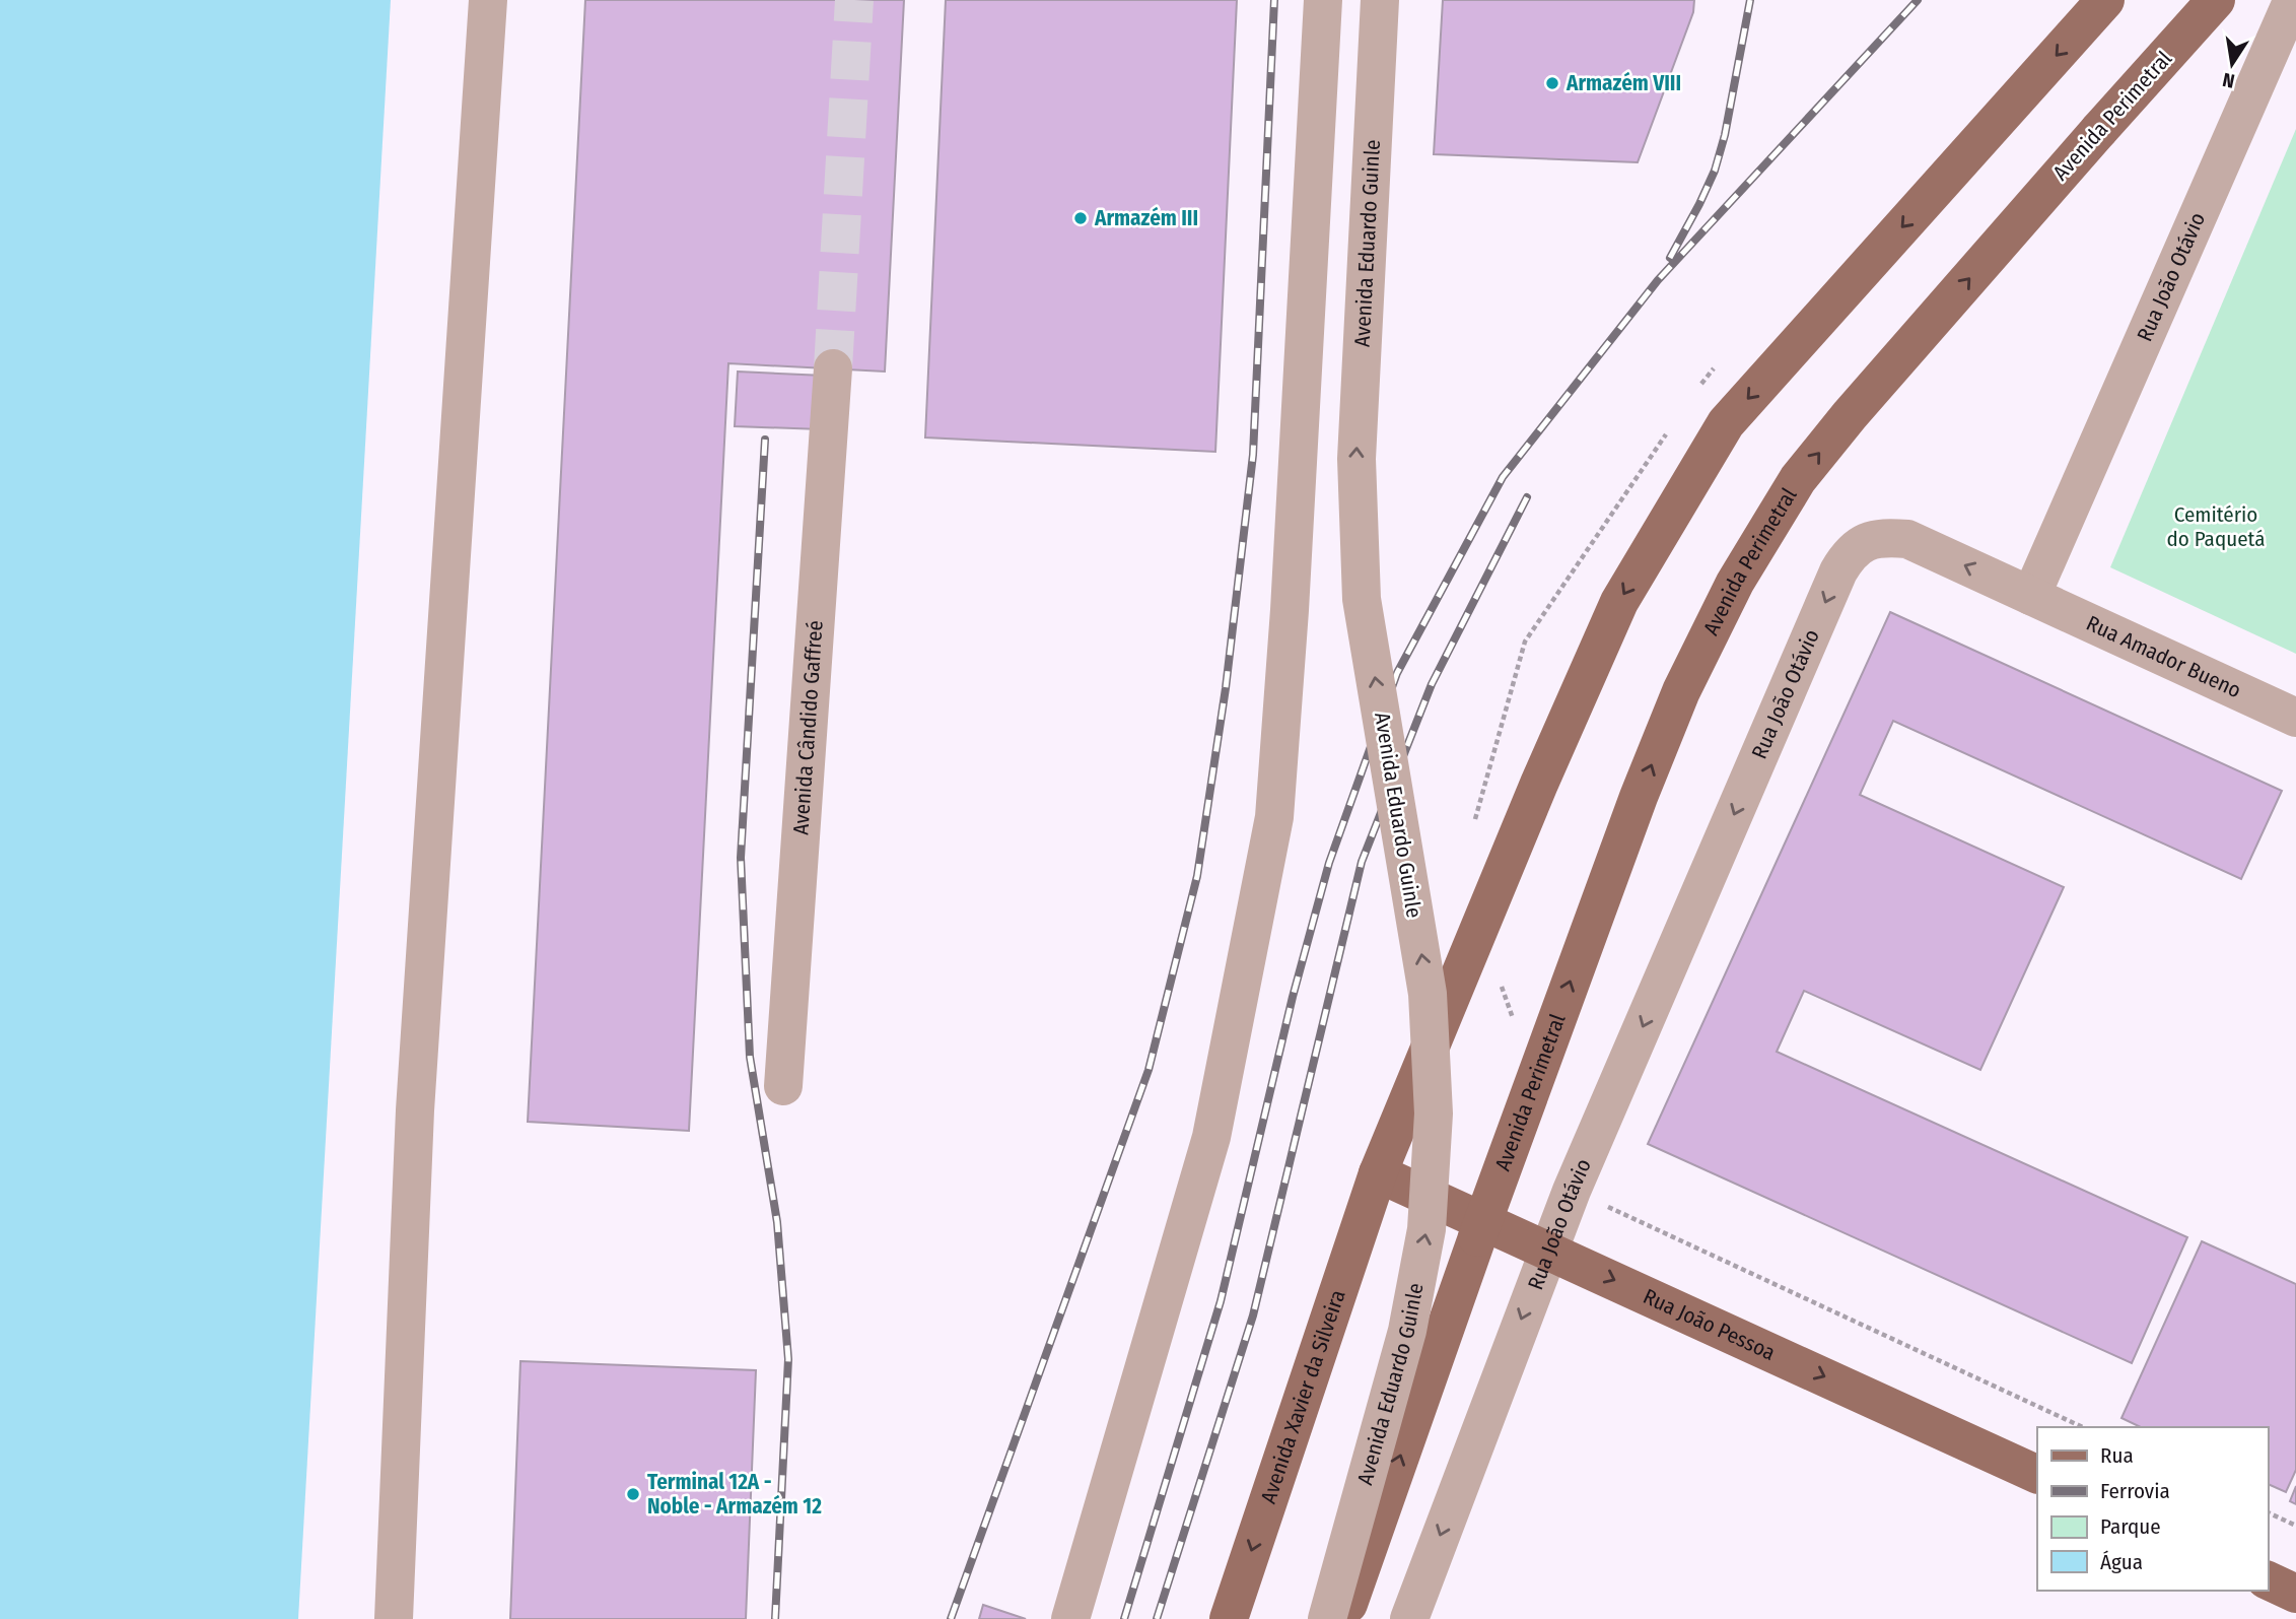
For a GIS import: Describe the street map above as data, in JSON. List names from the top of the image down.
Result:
{
  "streets": {
    "main road": ["Avenida Perimetral", "Rua João Pessoa", "Avenida Xavier da Silveira"],
    "street": [
      "Avenida Eduardo Guinle",
      "Rua João Otávio",
      "Rua Amador Bueno",
      "Avenida Cândido Gaffreé"
    ]
  },
  "crossings": [
    ["Rua João Otávio", "Rua Amador Bueno"],
    ["Rua João Otávio", "Rua João Pessoa"],
    ["Rua João Pessoa", "Avenida Xavier da Silveira"]
  ],
  "one_way": ["Rua João Pessoa", "Avenida Xavier da Silveira"],
  "parks": ["Cemitério do Paquetá"],
  "places": ["Armazém VIII", "Armazém III", "Terminal 12A - Noble - Armazém 12"],
  "legend": [
    "Rua",
    "Ferrovia",
    "Parque",
    "Água"
  ],
  "north": "bottom"
}
